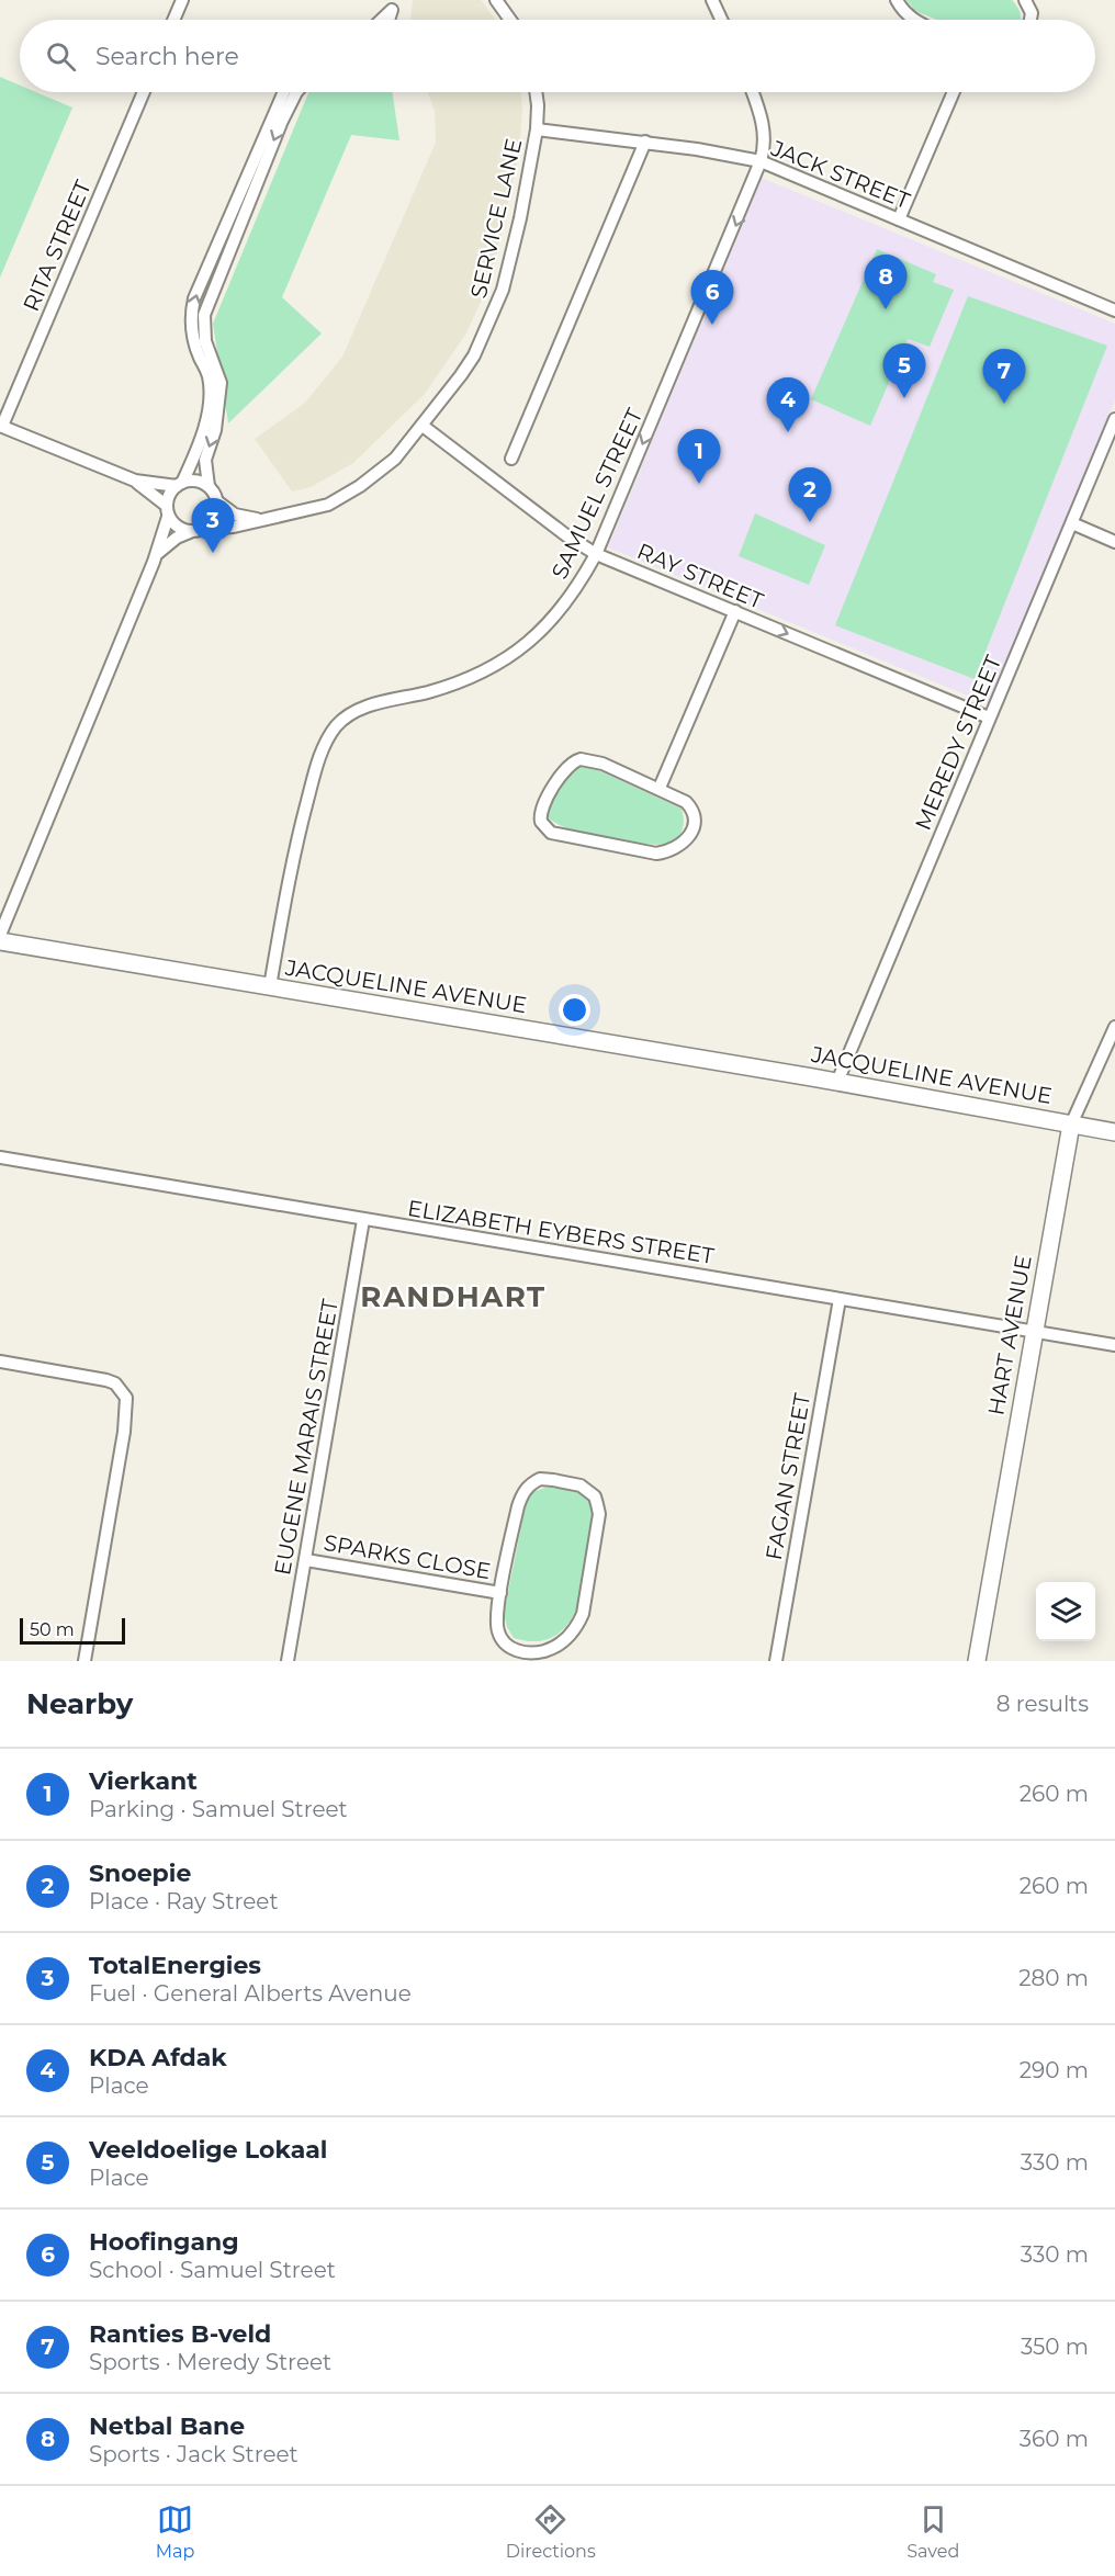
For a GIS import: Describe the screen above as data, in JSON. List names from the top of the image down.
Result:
{
  "streets": {
    "street": [
      "JACK STREET",
      "SERVICE LANE",
      "RITA STREET",
      "SAMUEL STREET",
      "RAY STREET",
      "MEREDY STREET",
      "JACQUELINE AVENUE",
      "ELIZABETH EYBERS STREET",
      "HART AVENUE",
      "EUGENE MARAIS STREET",
      "FAGAN STREET",
      "SPARKS CLOSE"
    ]
  },
  "crossings": [
    ["JACK STREET", "SERVICE LANE"],
    ["JACK STREET", "SAMUEL STREET"],
    ["SERVICE LANE", "RAY STREET"],
    ["SAMUEL STREET", "RAY STREET"],
    ["SAMUEL STREET", "JACQUELINE AVENUE"],
    ["RAY STREET", "MEREDY STREET"],
    ["MEREDY STREET", "JACQUELINE AVENUE"],
    ["JACQUELINE AVENUE", "HART AVENUE"],
    ["ELIZABETH EYBERS STREET", "HART AVENUE"],
    ["ELIZABETH EYBERS STREET", "EUGENE MARAIS STREET"],
    ["ELIZABETH EYBERS STREET", "FAGAN STREET"],
    ["EUGENE MARAIS STREET", "SPARKS CLOSE"]
  ],
  "one_way": ["SAMUEL STREET", "RAY STREET"],
  "districts": ["RANDHART"],
  "scale_bar": "50 m",
  "page": {
    "search": "Search here",
    "pins": [
      "8",
      "6",
      "5",
      "7",
      "4",
      "1",
      "2",
      "3"
    ],
    "scale": "50 m",
    "heading": ["Nearby", "8 results"],
    "list": [
      {
        "mark": "1",
        "name": "Vierkant",
        "note": "Parking · Samuel Street",
        "value": "260 m"
      },
      {
        "mark": "2",
        "name": "Snoepie",
        "note": "Place · Ray Street",
        "value": "260 m"
      },
      {
        "mark": "3",
        "name": "TotalEnergies",
        "note": "Fuel · General Alberts Avenue",
        "value": "280 m"
      },
      {
        "mark": "4",
        "name": "KDA Afdak",
        "note": "Place",
        "value": "290 m"
      },
      {
        "mark": "5",
        "name": "Veeldoelige Lokaal",
        "note": "Place",
        "value": "330 m"
      },
      {
        "mark": "6",
        "name": "Hoofingang",
        "note": "School · Samuel Street",
        "value": "330 m"
      },
      {
        "mark": "7",
        "name": "Ranties B-veld",
        "note": "Sports · Meredy Street",
        "value": "350 m"
      },
      {
        "mark": "8",
        "name": "Netbal Bane",
        "note": "Sports · Jack Street",
        "value": "360 m"
      }
    ],
    "nav": ["Map", "Directions", "Saved"]
  }
}
